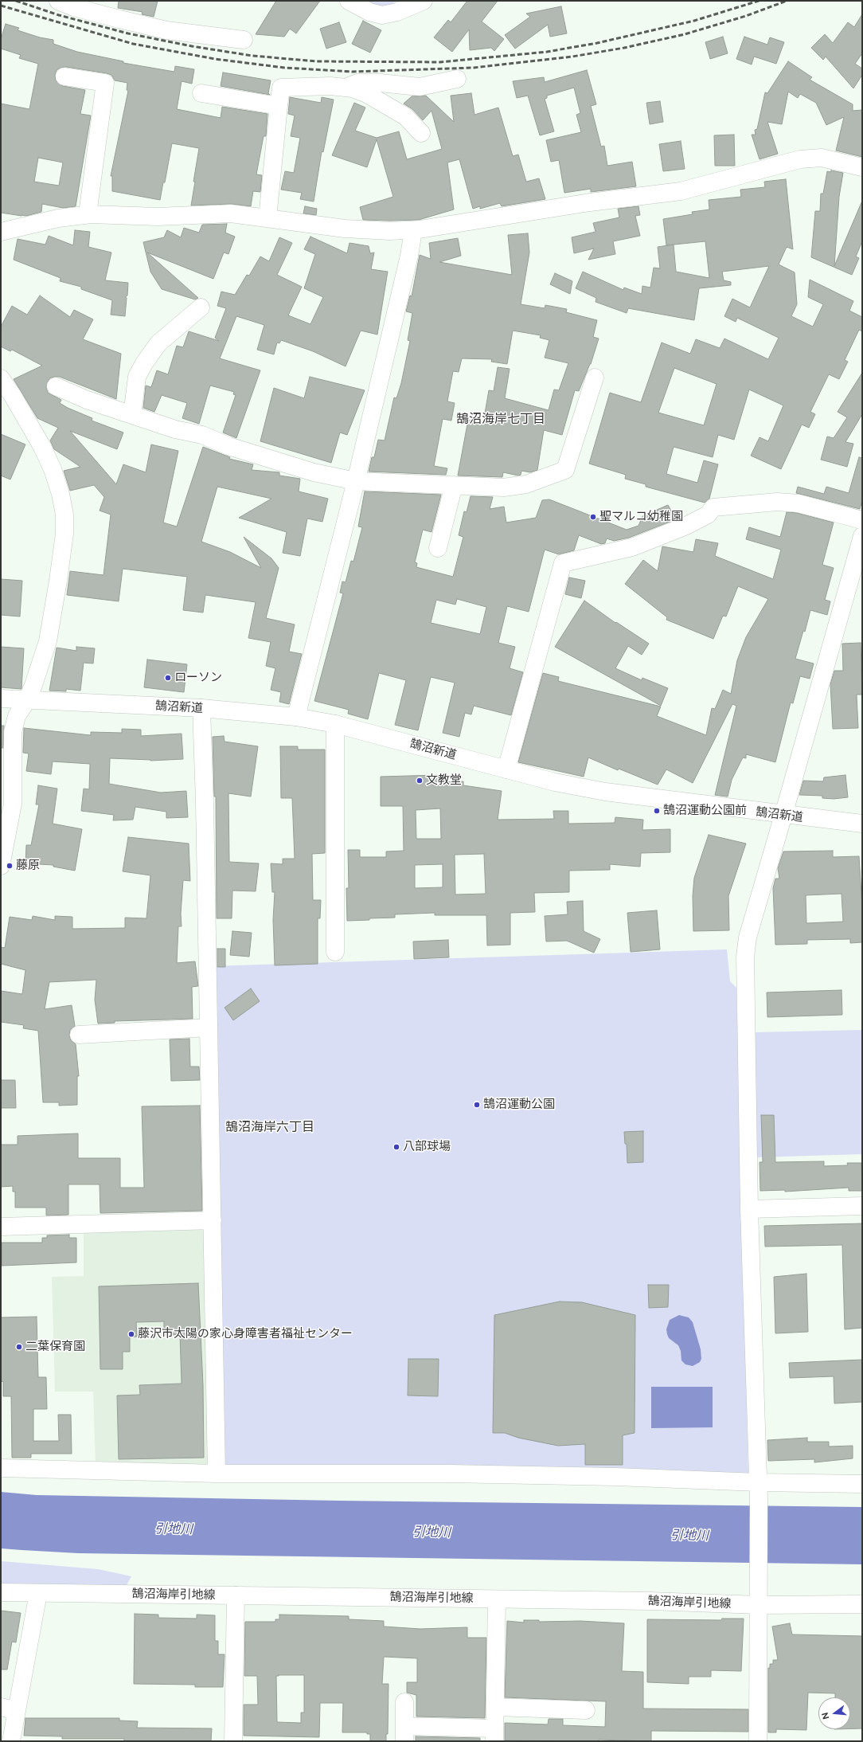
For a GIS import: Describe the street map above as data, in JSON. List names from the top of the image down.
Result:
{
  "streets": {
    "street": ["鵠沼新道", "鵠沼海岸引地線"]
  },
  "districts": ["鵠沼海岸七丁目", "鵠沼海岸六丁目"],
  "water": ["引地川"],
  "places": [
    "聖マルコ幼稚園",
    "ローソン",
    "文教堂",
    "鵠沼運動公園前",
    "藤原",
    "鵠沼運動公園",
    "八部球場",
    "藤沢市太陽の家心身障害者福祉センター",
    "二葉保育園"
  ],
  "north": "left"
}
